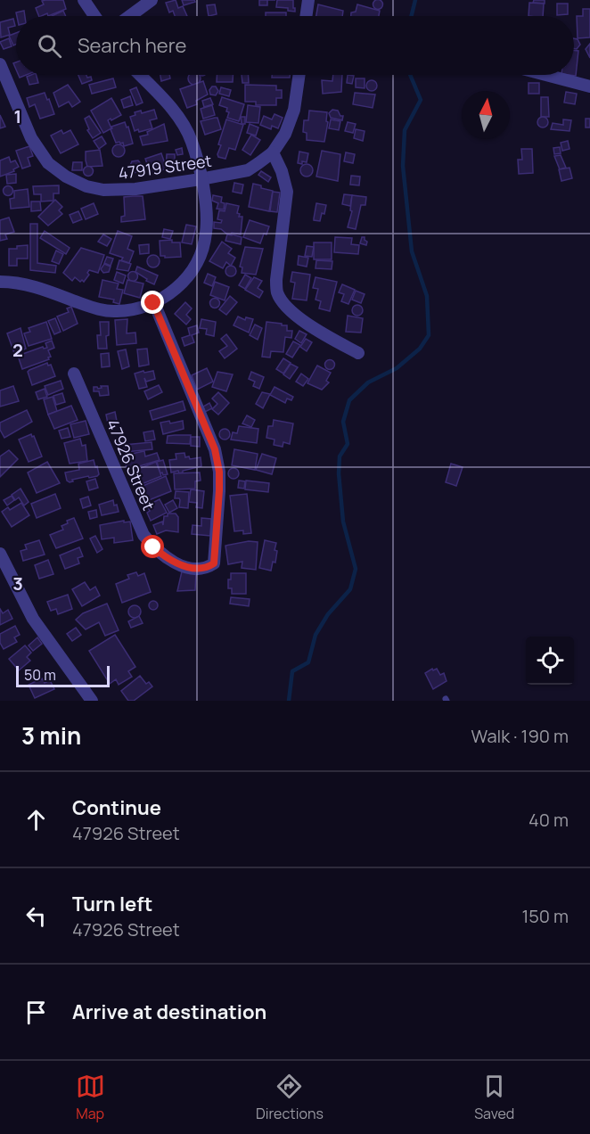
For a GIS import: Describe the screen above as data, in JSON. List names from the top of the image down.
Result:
{
  "streets": {
    "street": ["47919 Street", "47926 Street"]
  },
  "scale_bar": "50 m",
  "north": "top",
  "page": {
    "search": "Search here",
    "scale": "50 m",
    "heading": ["3 min", "Walk · 190 m"],
    "list": [
      ["Continue", "47926 Street", "40 m"],
      ["Turn left", "47926 Street", "150 m"],
      "Arrive at destination"
    ],
    "nav": ["Map", "Directions", "Saved"]
  },
  "grid": {
    "rows": ["1", "2", "3"]
  }
}
